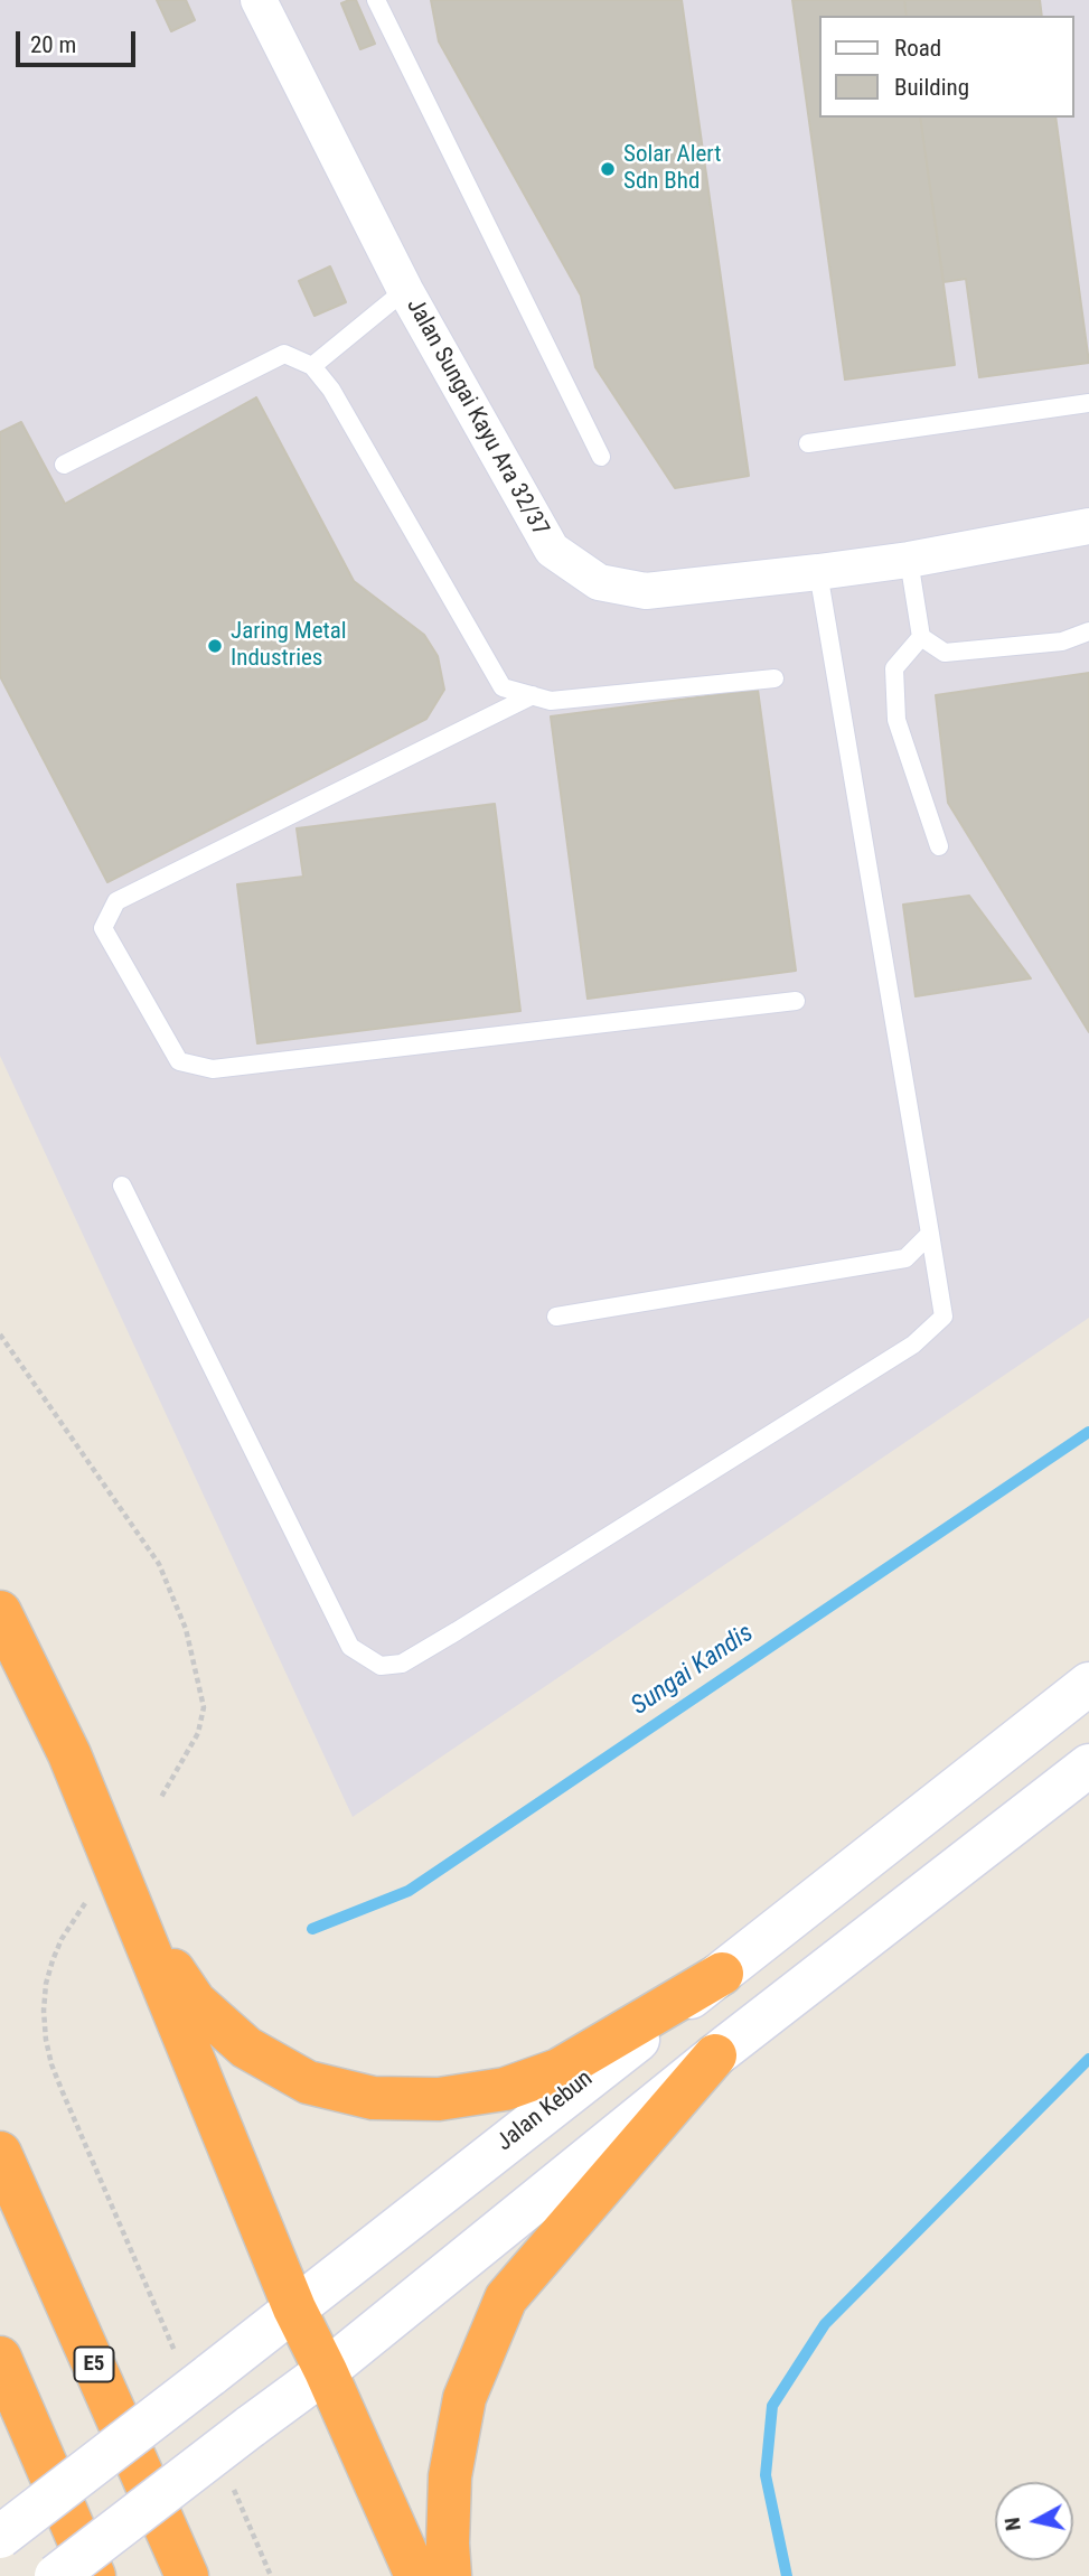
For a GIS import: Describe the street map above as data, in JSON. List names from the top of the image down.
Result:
{
  "streets": {
    "highway": ["E5"],
    "main road": ["Jalan Kebun"],
    "street": ["Jalan Sungai Kayu Ara 32/37"]
  },
  "water": ["Sungai Kandis"],
  "places": ["Solar Alert Sdn Bhd", "Jaring Metal Industries"],
  "legend": ["Road", "Building"],
  "scale_bar": "20 m",
  "north": "left"
}
